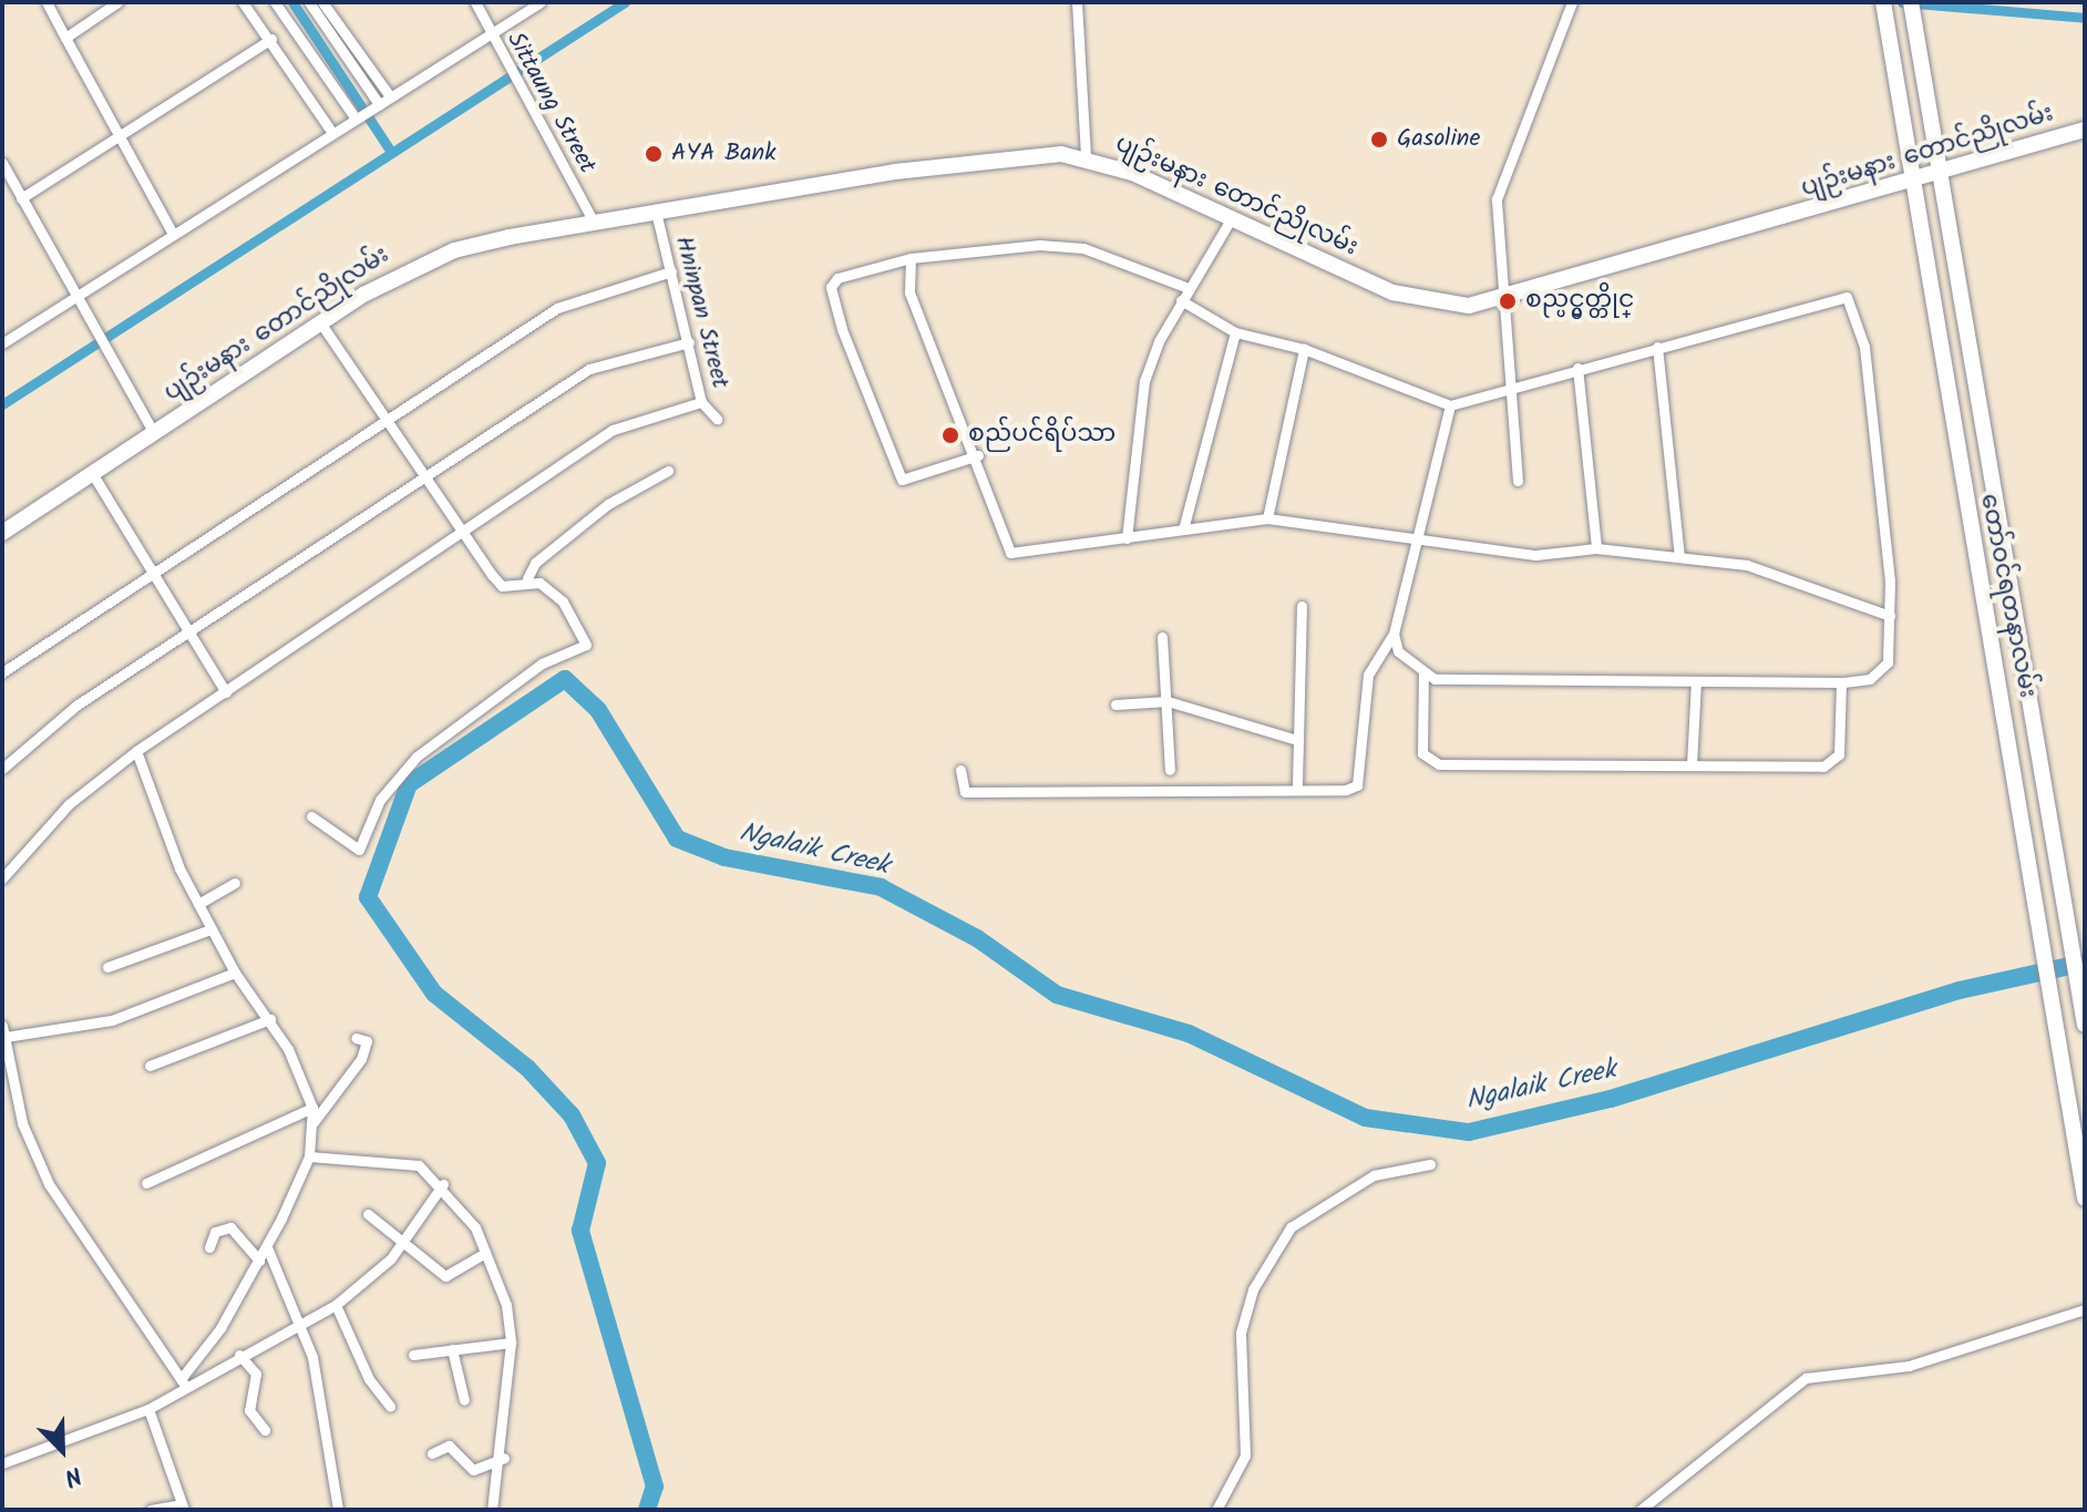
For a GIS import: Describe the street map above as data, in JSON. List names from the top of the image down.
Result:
{
  "streets": {
    "main road": ["ပျဉ်းမနား တောင်ညိုလမ်း", "တော်ဝင်ရတနာလမ်း"],
    "street": ["Sittaung Street", "Hninpan Street"]
  },
  "crossings": [
    ["Sittaung Street", "ပျဉ်းမနား တောင်ညိုလမ်း"],
    ["ပျဉ်းမနား တောင်ညိုလမ်း", "Hninpan Street"],
    ["ပျဉ်းမနား တောင်ညိုလမ်း", "တော်ဝင်ရတနာလမ်း"]
  ],
  "water": ["Ngalaik Creek"],
  "places": [
    "Gasoline",
    "AYA Bank",
    "စည္ပင္မွတ္တိုင္",
    "စည်ပင်ရိပ်သာ"
  ],
  "north": "bottom right"
}
